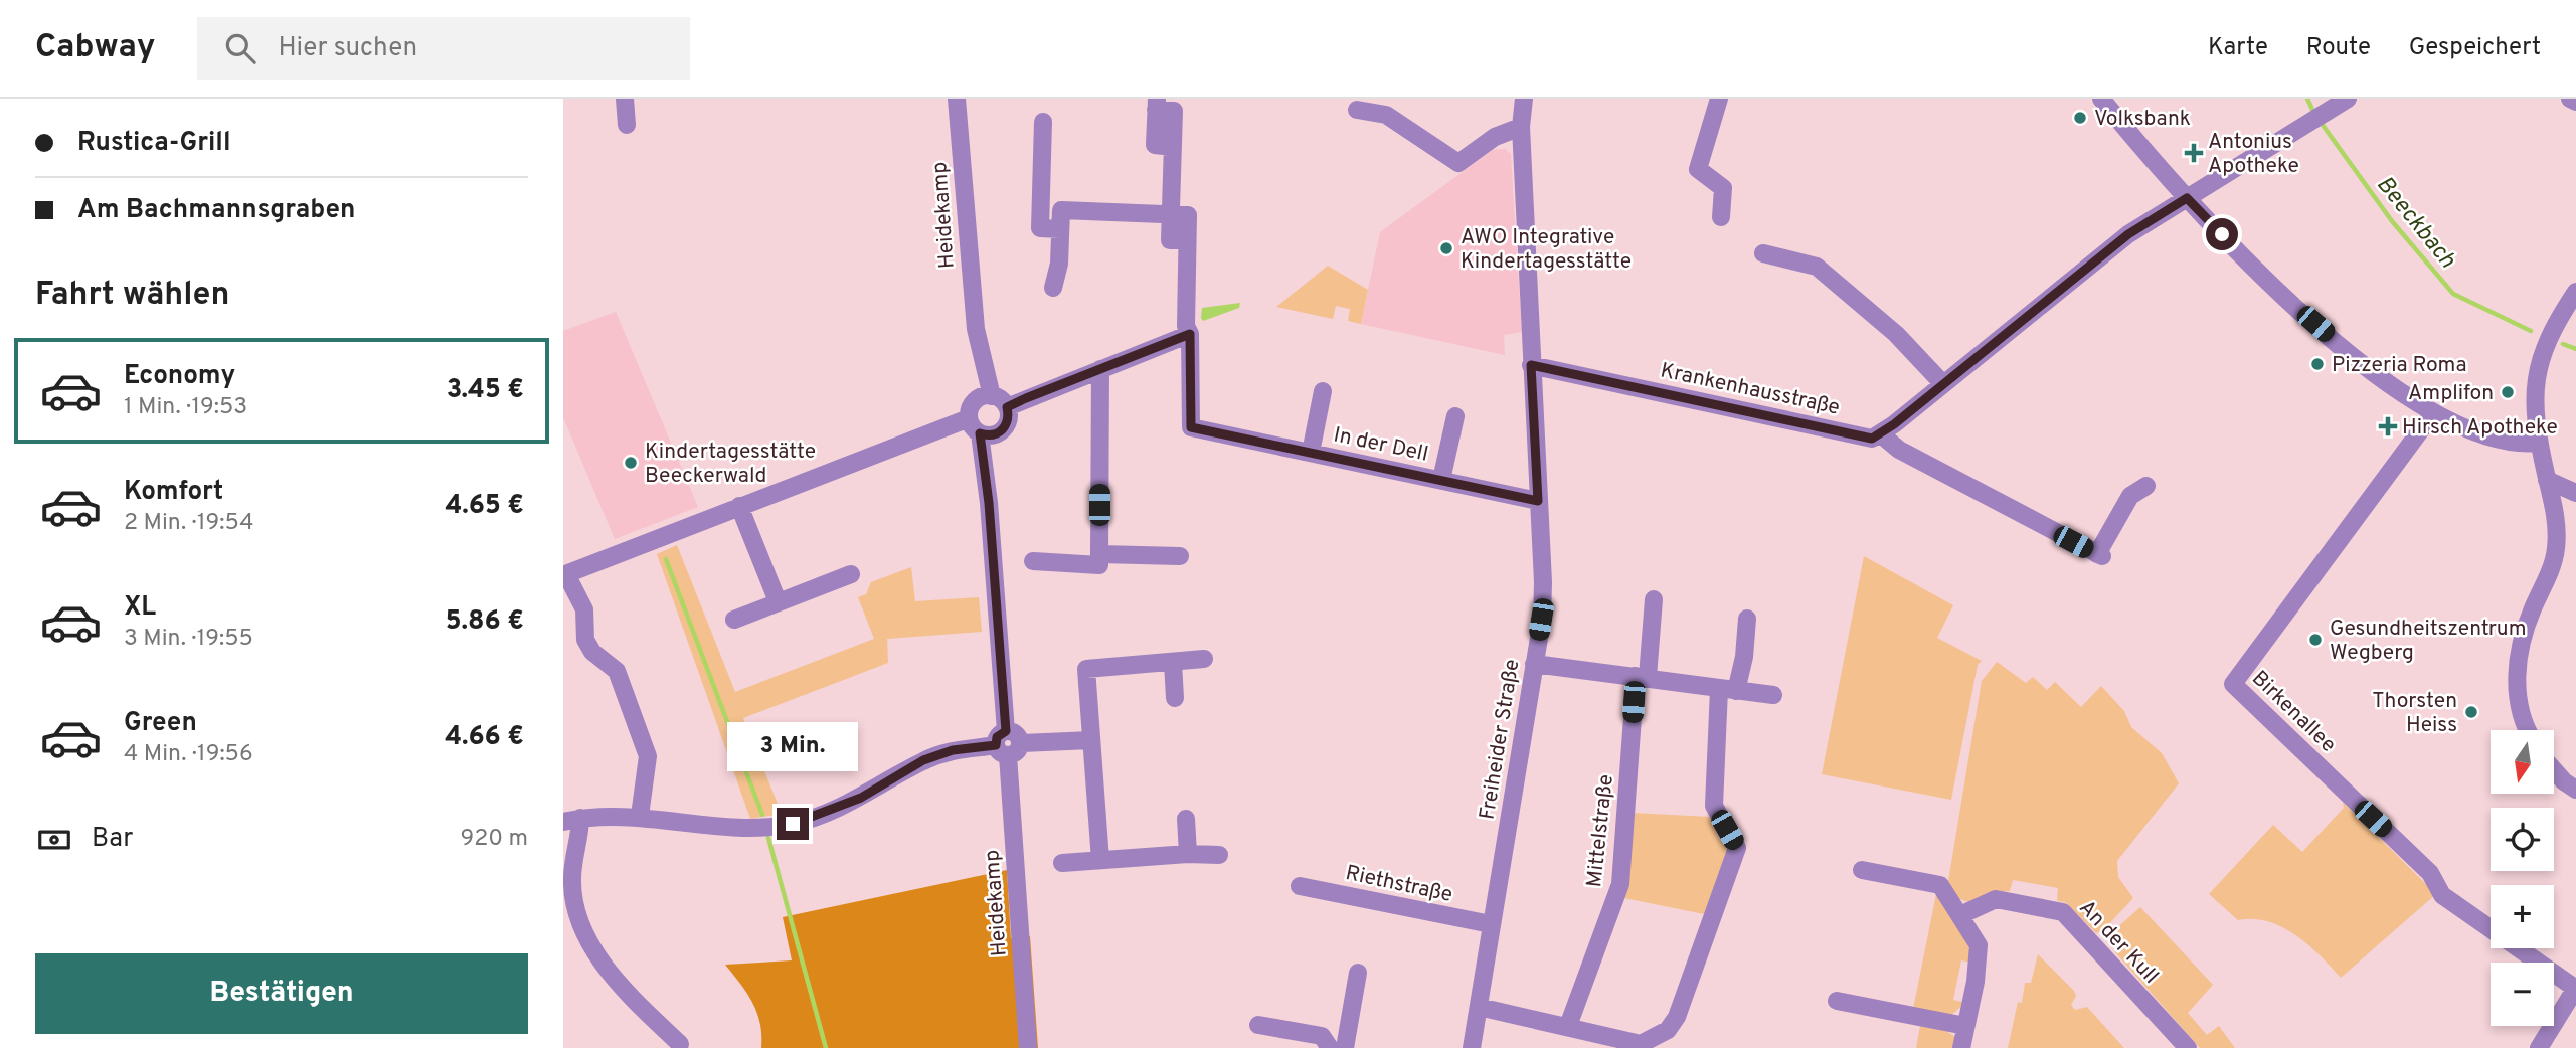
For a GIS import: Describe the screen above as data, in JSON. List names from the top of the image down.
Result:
{
  "streets": {
    "street": [
      "Heidekamp",
      "Krankenhausstraße",
      "In der Dell",
      "Birkenallee",
      "Freiheider Straße",
      "Mittelstraße",
      "Riethstraße",
      "An der Kull"
    ]
  },
  "crossings": [
    ["Krankenhausstraße", "Freiheider Straße"],
    ["In der Dell", "Freiheider Straße"],
    ["Freiheider Straße", "Riethstraße"]
  ],
  "water": ["Beeckbach"],
  "places": {
    "other": [
      "Volksbank",
      "AWO Integrative Kindertagesstätte",
      "Pizzeria Roma",
      "Amplifon",
      "Kindertagesstätte Beeckerwald",
      "Gesundheitszentrum Wegberg",
      "Thorsten Heiss"
    ],
    "health": ["Antonius Apotheke", "Hirsch Apotheke"]
  },
  "north": "bottom",
  "page": {
    "header": "Cabway",
    "search": "Hier suchen",
    "nav": ["Karte", "Route", "Gespeichert"],
    "banner": ["Rustica-Grill", "Am Bachmannsgraben"],
    "heading": "Fahrt wählen",
    "list": [
      {
        "name": "Economy",
        "note": "1 Min. · 19:53",
        "value": "3.45 €"
      },
      {
        "name": "Komfort",
        "note": "2 Min. · 19:54",
        "value": "4.65 €"
      },
      {
        "name": "XL",
        "note": "3 Min. · 19:55",
        "value": "5.86 €"
      },
      {
        "name": "Green",
        "note": "4 Min. · 19:56",
        "value": "4.66 €"
      }
    ],
    "bubble": "3 Min.",
    "map_buttons": ["+", "−"],
    "pay": ["Bar", "920 m"],
    "buttons": "Bestätigen"
  }
}
